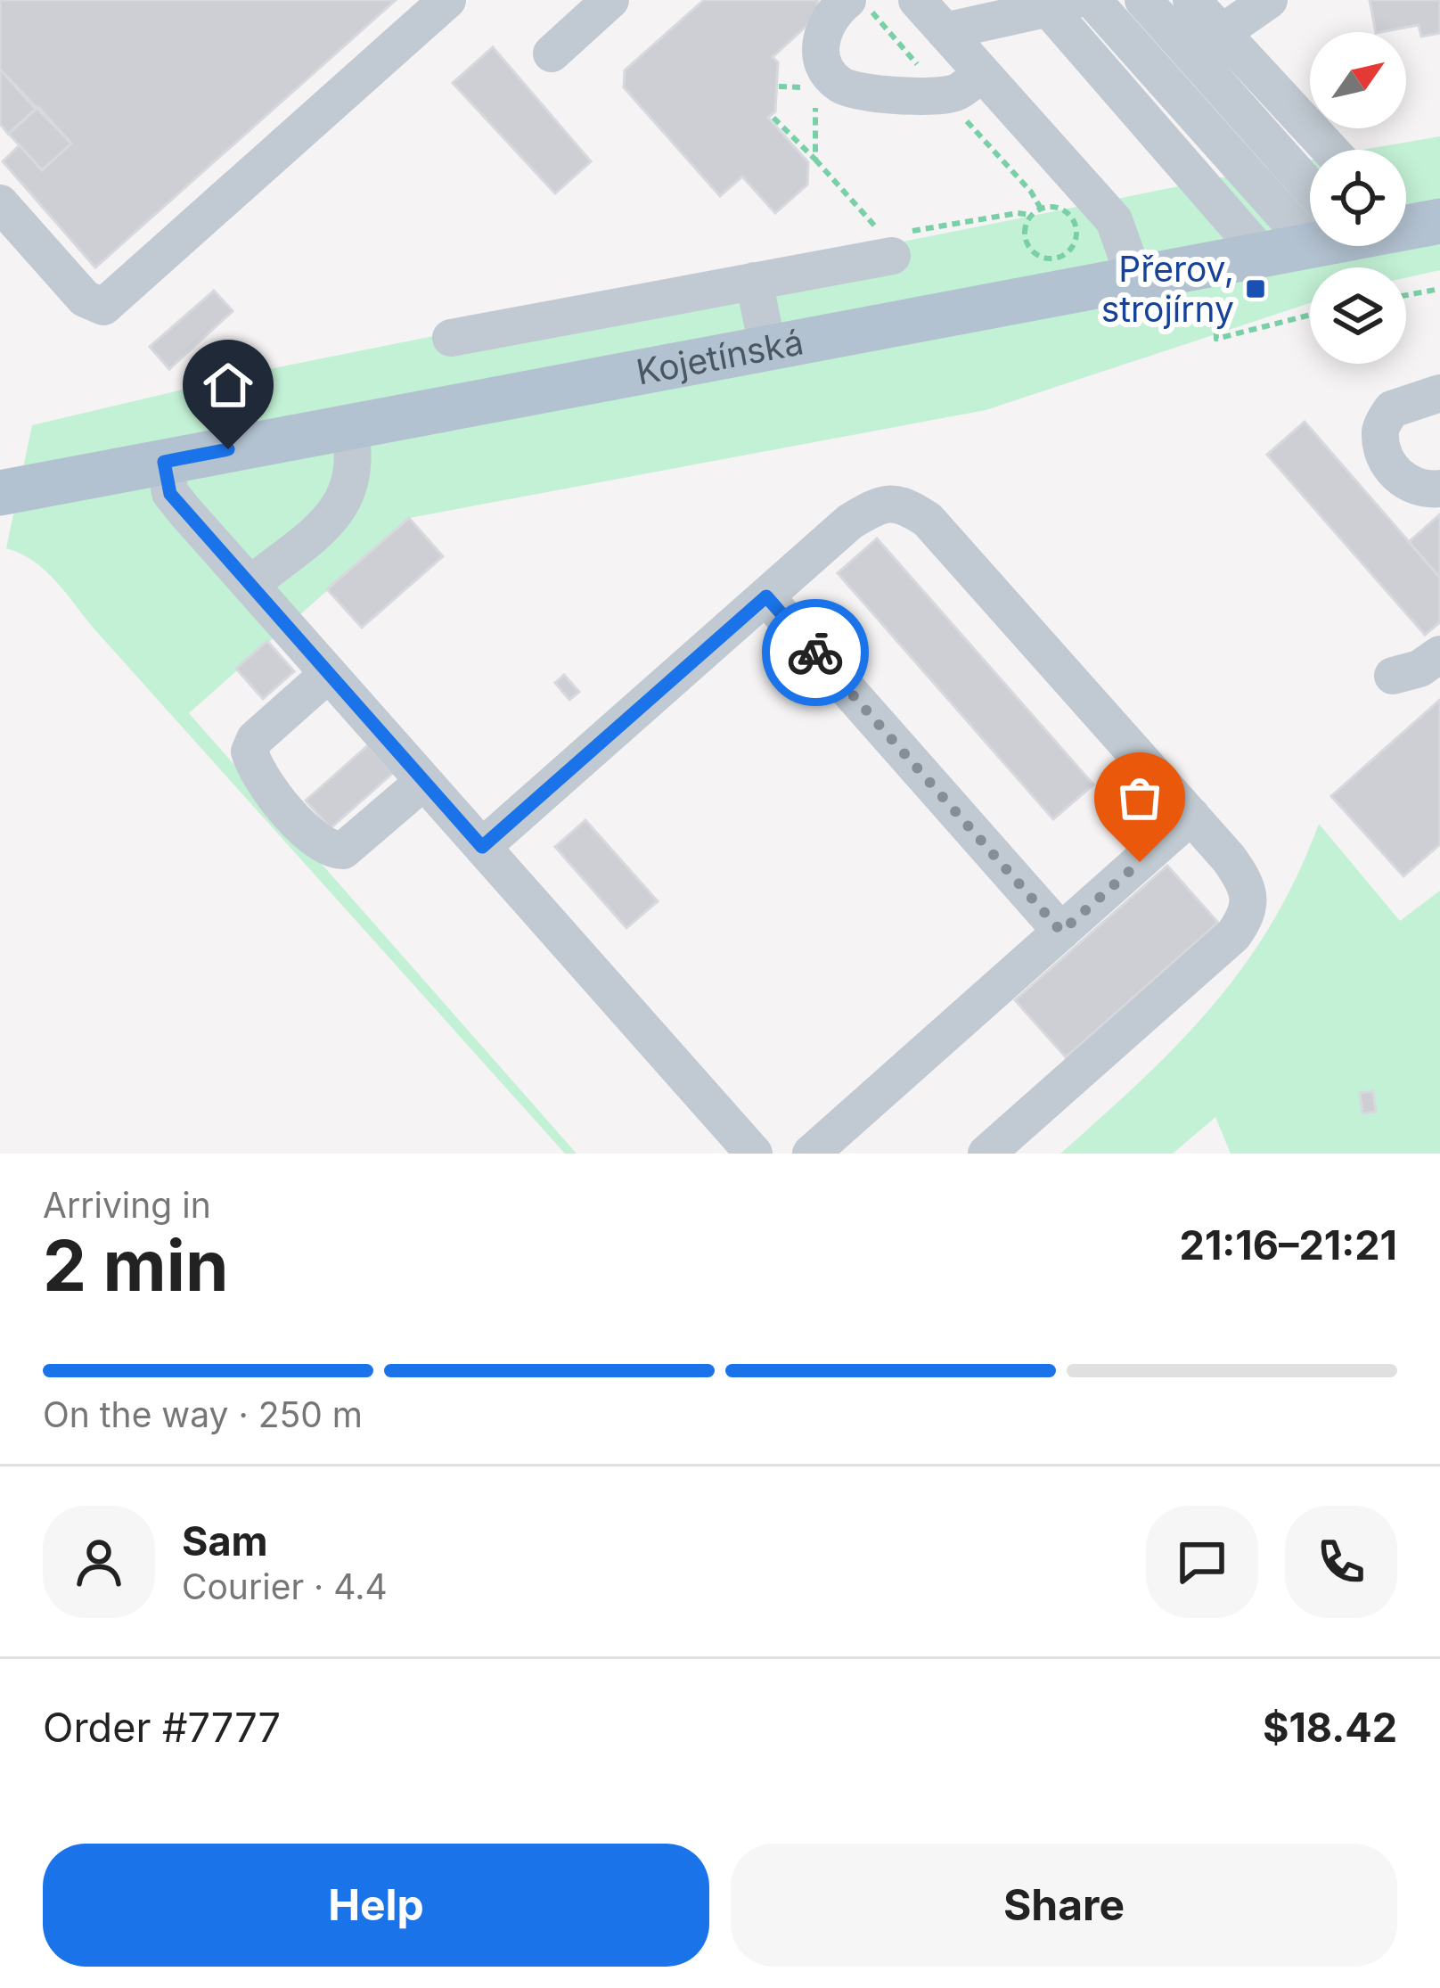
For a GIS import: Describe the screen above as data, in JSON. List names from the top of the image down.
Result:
{
  "streets": {
    "main road": ["Kojetínská"]
  },
  "places": {
    "transit": ["Přerov, strojírny"]
  },
  "north": "top right",
  "page": {
    "heading": ["2 min", "Arriving in", "21:16–21:21"],
    "panel": [
      "Sam",
      "Courier · 4.4",
      "Order #7777",
      "$18.42"
    ],
    "bar": "On the way · 250 m",
    "buttons": ["Help", "Share"]
  }
}
